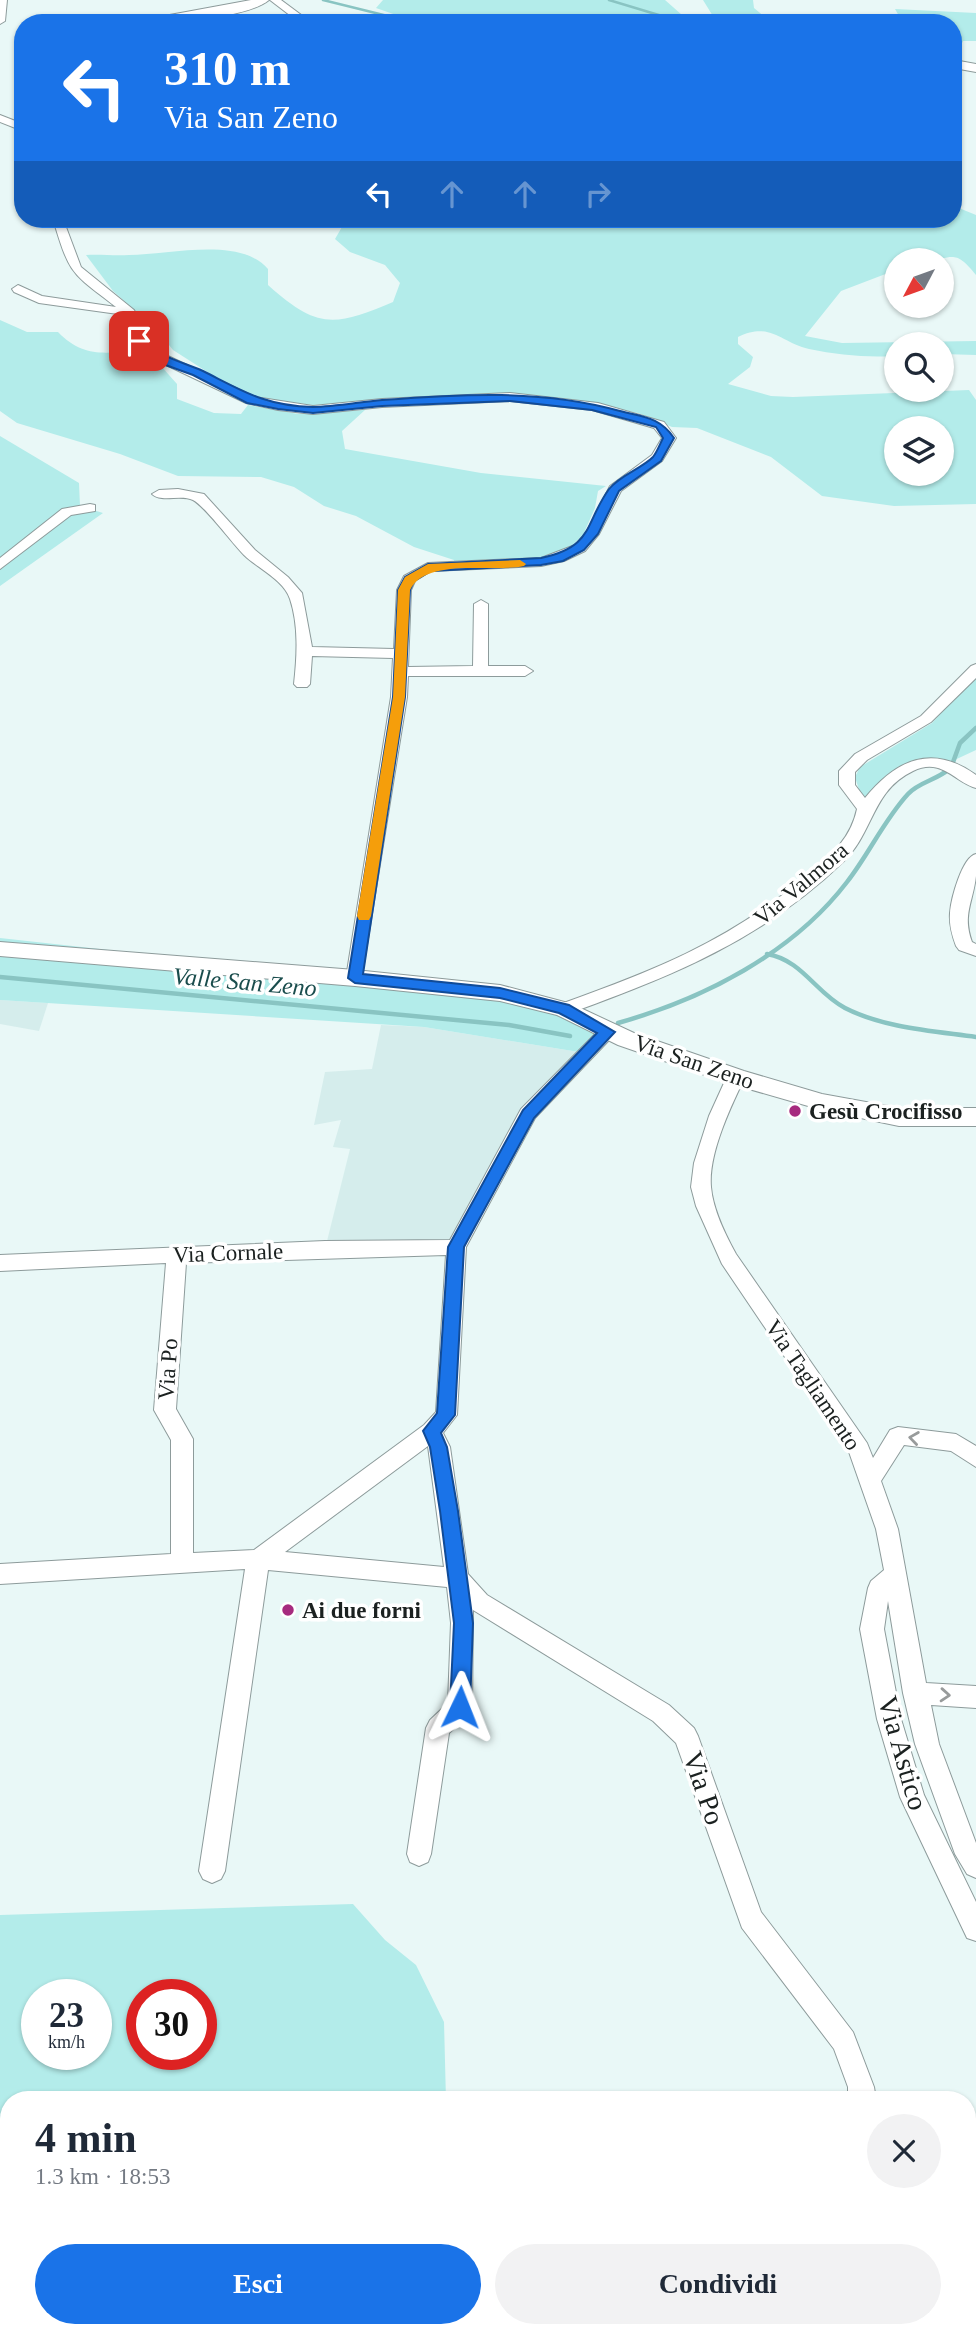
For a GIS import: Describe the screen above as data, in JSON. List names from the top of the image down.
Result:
{
  "streets": {
    "street": [
      "Via Valmora",
      "Via San Zeno",
      "Via Cornale",
      "Via Po",
      "Via Tagliamento",
      "Via Astico"
    ]
  },
  "crossings": [
    ["Via Valmora", "Via San Zeno"],
    ["Via San Zeno", "Via Tagliamento"],
    ["Via Cornale", "Via Po"],
    ["Via Tagliamento", "Via Astico"]
  ],
  "water": ["Valle San Zeno"],
  "places": ["Gesù Crocifisso", "Ai due forni"],
  "north": "bottom left",
  "page": {
    "turn": ["310 m", "Via San Zeno"],
    "speed": "23 km/h",
    "limit": "30",
    "heading": ["4 min", "1.3 km · 18:53"],
    "buttons": ["Esci", "Condividi"]
  }
}
